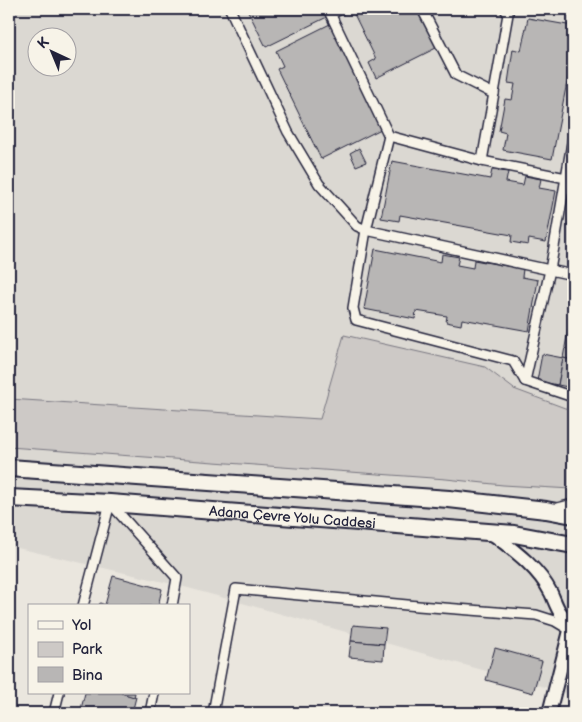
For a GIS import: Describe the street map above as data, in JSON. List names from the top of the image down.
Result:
{
  "streets": {
    "highway": ["Adana Çevre Yolu Caddesi"]
  },
  "legend": ["Yol", "Park", "Bina"],
  "north": "top left"
}
